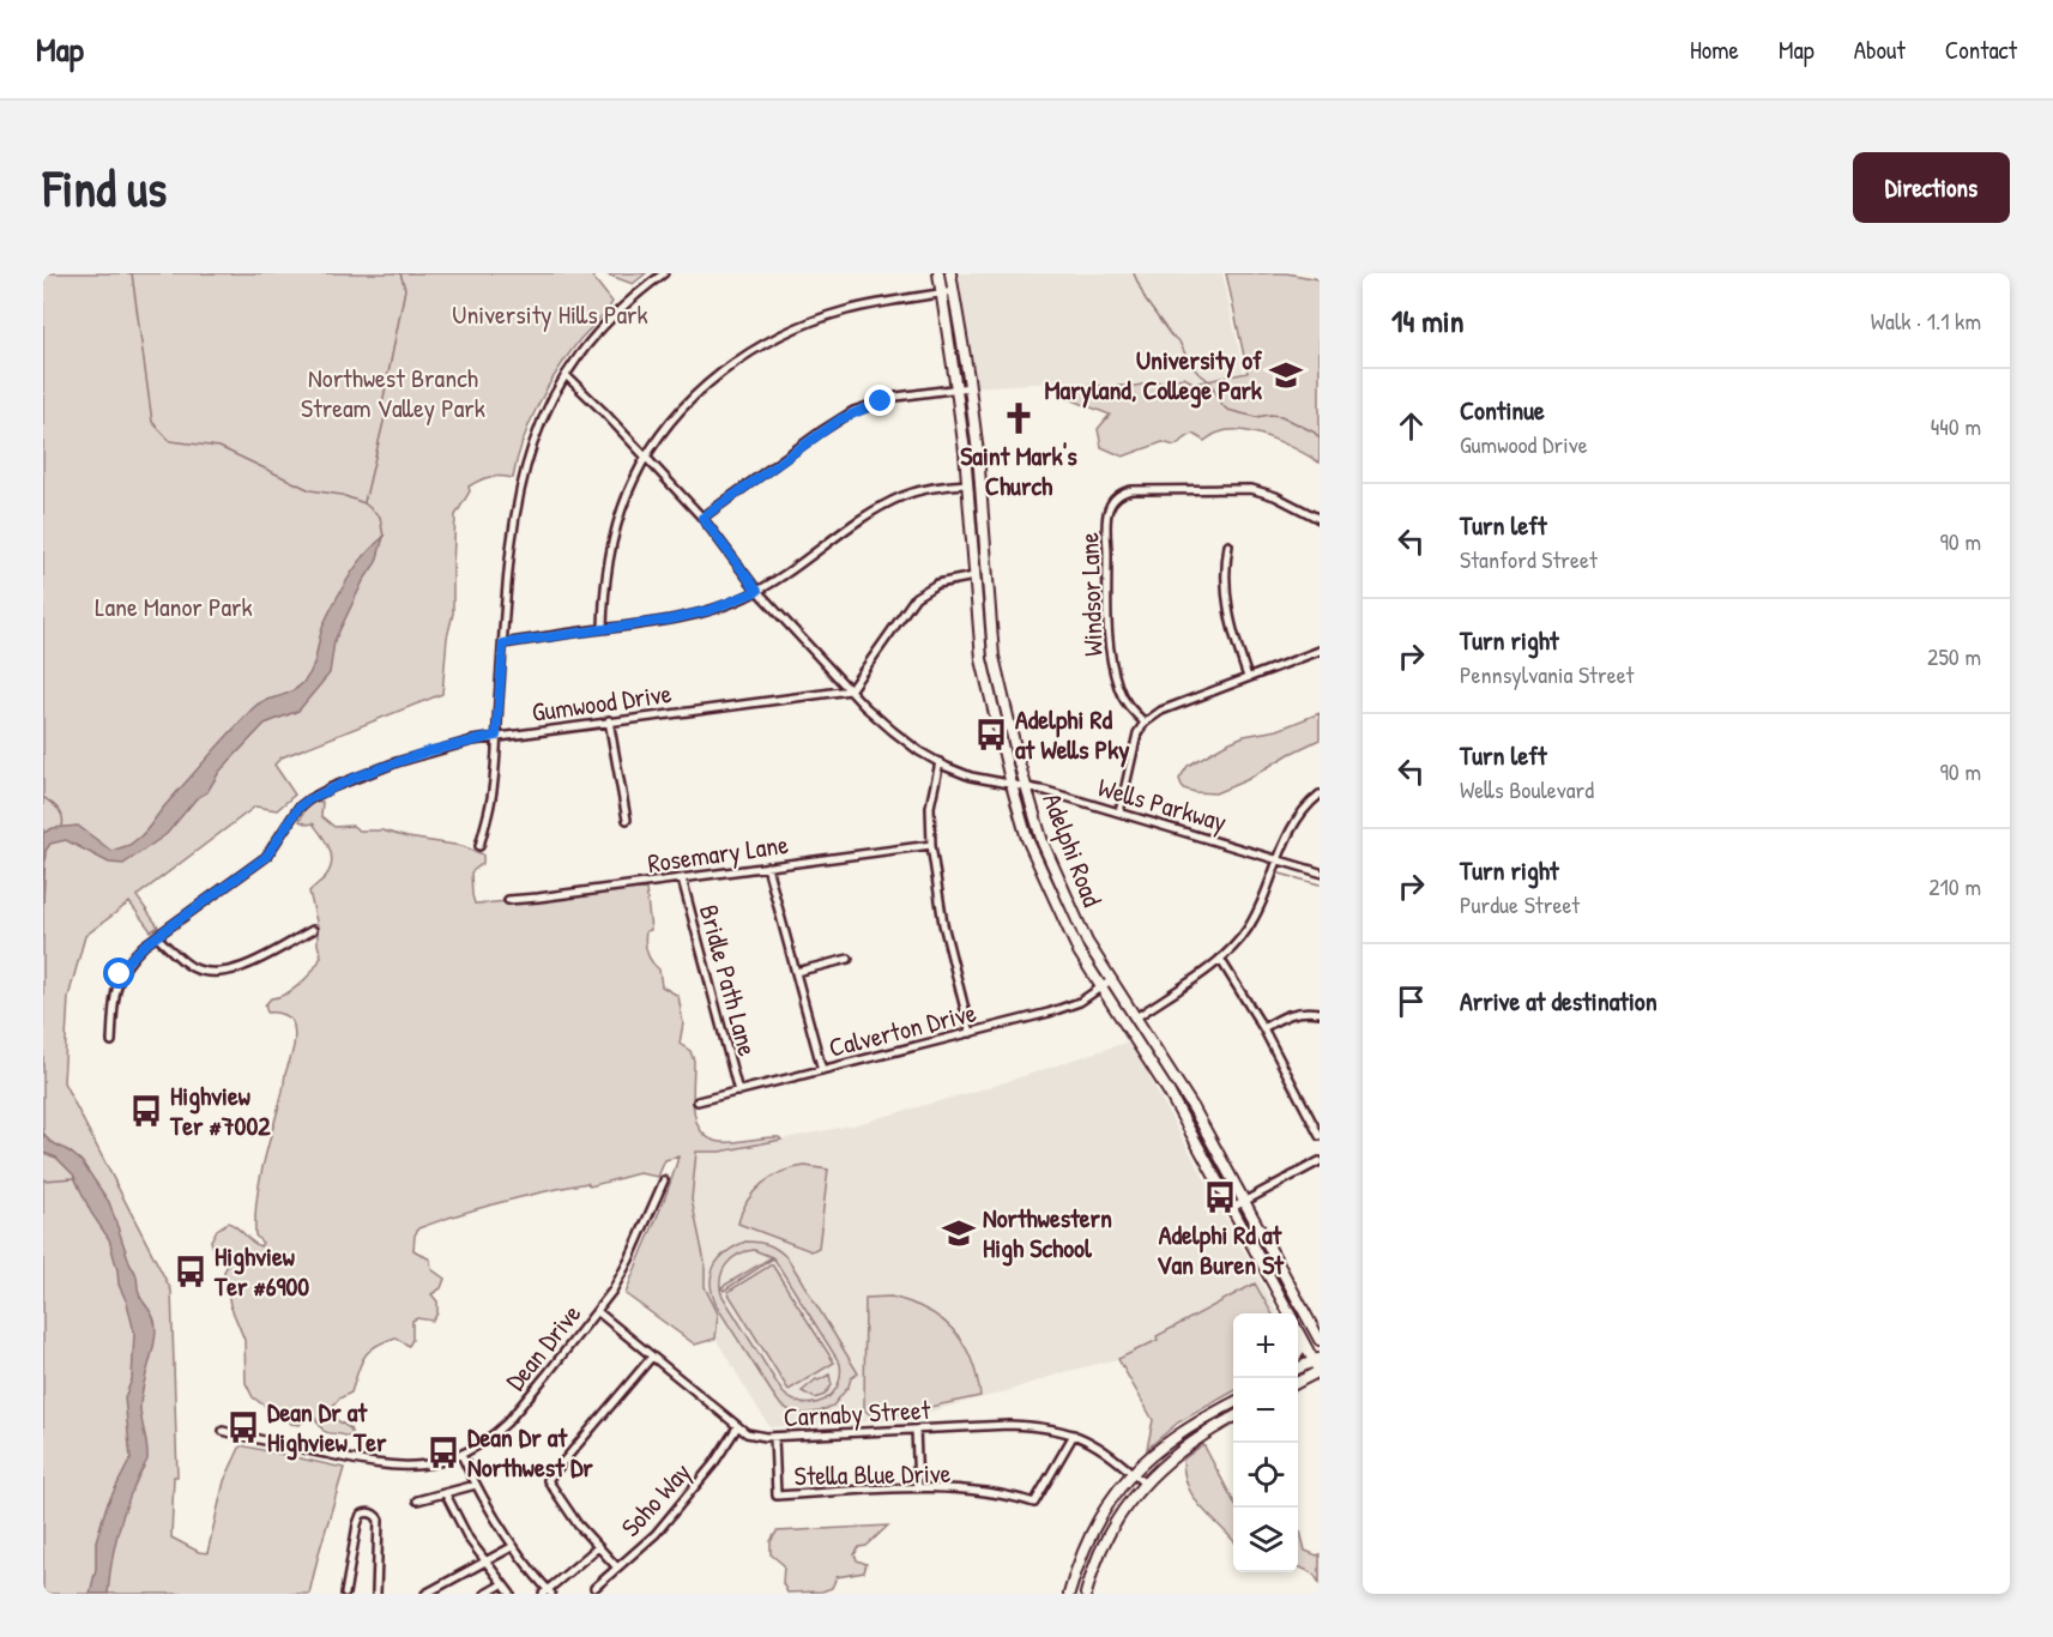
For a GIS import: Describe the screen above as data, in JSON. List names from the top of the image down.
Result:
{
  "streets": {
    "main road": ["Adelphi Road"],
    "street": [
      "Windsor Lane",
      "Gumwood Drive",
      "Wells Parkway",
      "Rosemary Lane",
      "Bridle Path Lane",
      "Calverton Drive",
      "Dean Drive",
      "Carnaby Street",
      "Stella Blue Drive",
      "Soho Way"
    ]
  },
  "crossings": [
    ["Gumwood Drive", "Wells Parkway"],
    ["Wells Parkway", "Adelphi Road"],
    ["Adelphi Road", "Calverton Drive"],
    ["Rosemary Lane", "Bridle Path Lane"],
    ["Bridle Path Lane", "Calverton Drive"],
    ["Dean Drive", "Carnaby Street"],
    ["Carnaby Street", "Stella Blue Drive"],
    ["Carnaby Street", "Soho Way"]
  ],
  "parks": ["University Hills Park", "Northwest Branch Stream Valley Park", "Lane Manor Park"],
  "places": {
    "school or university": ["University of Maryland, College Park", "Northwestern High School"],
    "church": ["Saint Mark's Church"],
    "bus stop": [
      "Adelphi Rd at Wells Pky",
      "Highview Ter #7002",
      "Adelphi Rd at Van Buren St",
      "Highview Ter #6900",
      "Dean Dr at Highview Ter",
      "Dean Dr at Northwest Dr"
    ]
  },
  "page": {
    "header": "Map",
    "nav": [
      "Home",
      "Map",
      "About",
      "Contact"
    ],
    "buttons": "Directions",
    "title": "Find us",
    "heading": ["14 min", "Walk · 1.1 km"],
    "list": [
      ["Continue", "Gumwood Drive", "440 m"],
      ["Turn left", "Stanford Street", "90 m"],
      ["Turn right", "Pennsylvania Street", "250 m"],
      ["Turn left", "Wells Boulevard", "90 m"],
      ["Turn right", "Purdue Street", "210 m"],
      "Arrive at destination"
    ],
    "map_buttons": ["+", "−"]
  }
}
